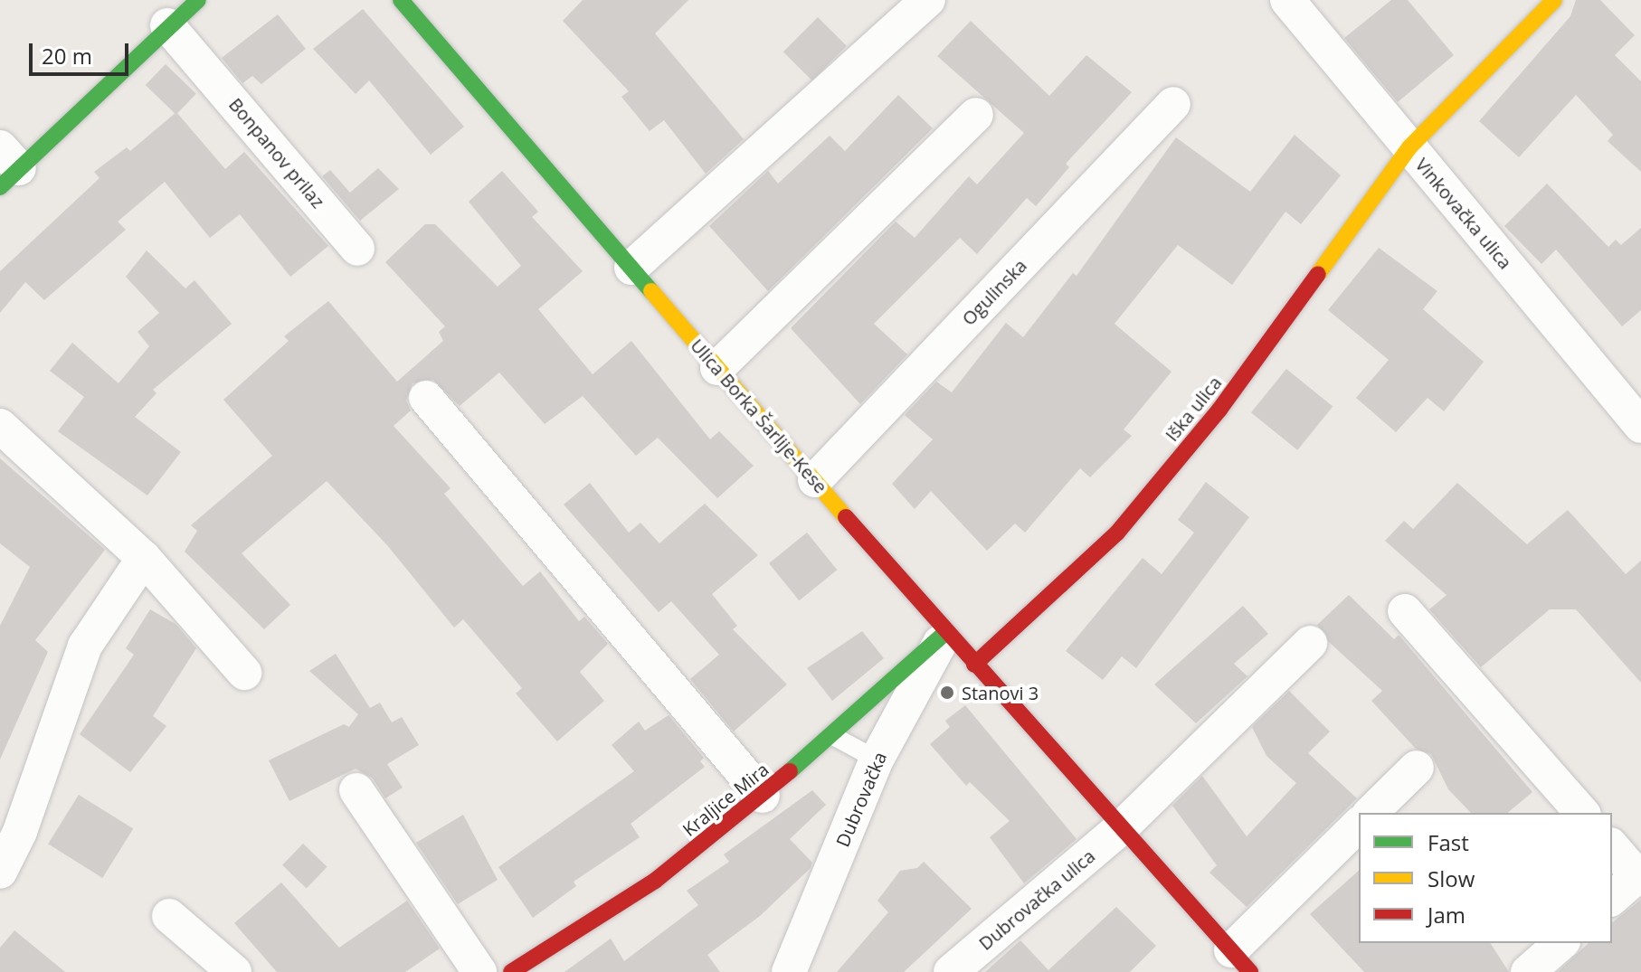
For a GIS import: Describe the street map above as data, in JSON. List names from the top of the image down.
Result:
{
  "streets": {
    "street": [
      "Bonpanov prilaz",
      "Vinkovačka ulica",
      "Ogulinska",
      "Iška ulica",
      "Ulica Borka Šarlije-Kese",
      "Kraljice Mira",
      "Dubrovačka",
      "Dubrovačka ulica"
    ]
  },
  "crossings": [
    ["Vinkovačka ulica", "Iška ulica"],
    ["Ogulinska", "Ulica Borka Šarlije-Kese"],
    ["Iška ulica", "Ulica Borka Šarlije-Kese"],
    ["Ulica Borka Šarlije-Kese", "Kraljice Mira"],
    ["Ulica Borka Šarlije-Kese", "Dubrovačka"],
    ["Ulica Borka Šarlije-Kese", "Dubrovačka ulica"],
    ["Kraljice Mira", "Dubrovačka"]
  ],
  "places": ["Stanovi 3"],
  "legend": ["Fast", "Slow", "Jam"],
  "scale_bar": "20 m"
}
